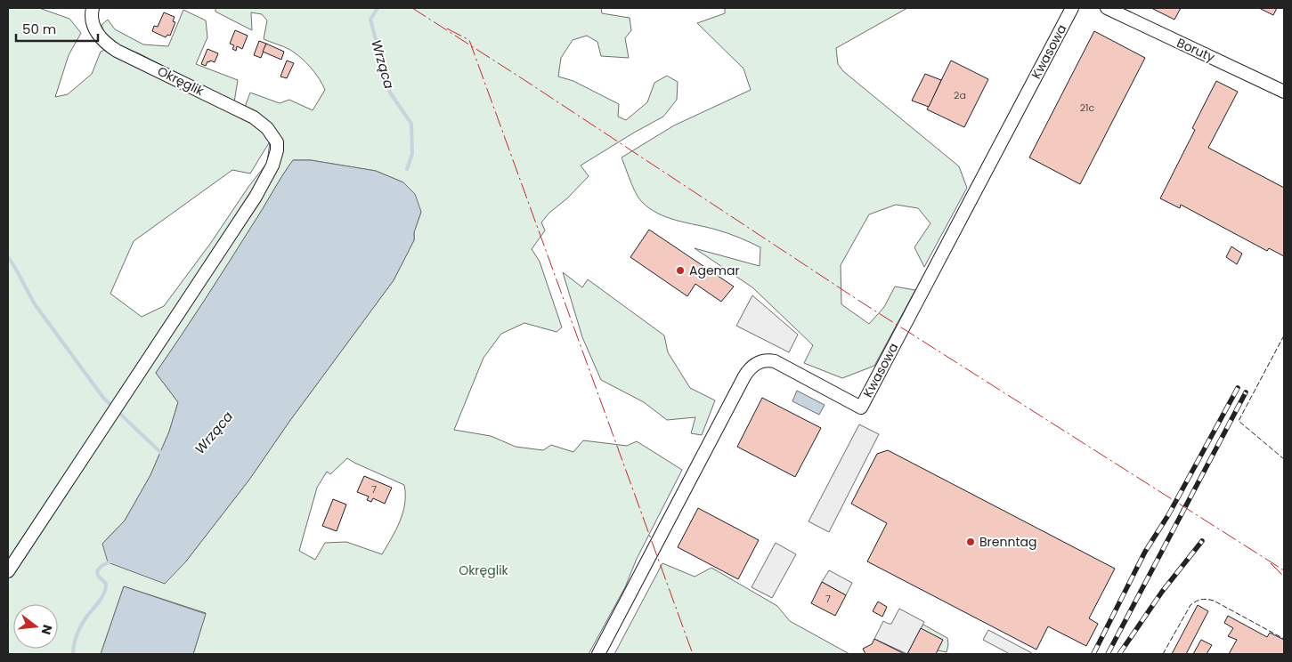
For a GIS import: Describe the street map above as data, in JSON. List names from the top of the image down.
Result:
{
  "streets": {
    "street": ["Boruty", "Kwasowa", "Okręglik"]
  },
  "water": ["Wrząca"],
  "parks": ["Okręglik"],
  "places": ["Agemar", "Brenntag"],
  "house_numbers": [
    "2a",
    "21c",
    "7",
    "7"
  ],
  "scale_bar": "50 m",
  "north": "right"
}
